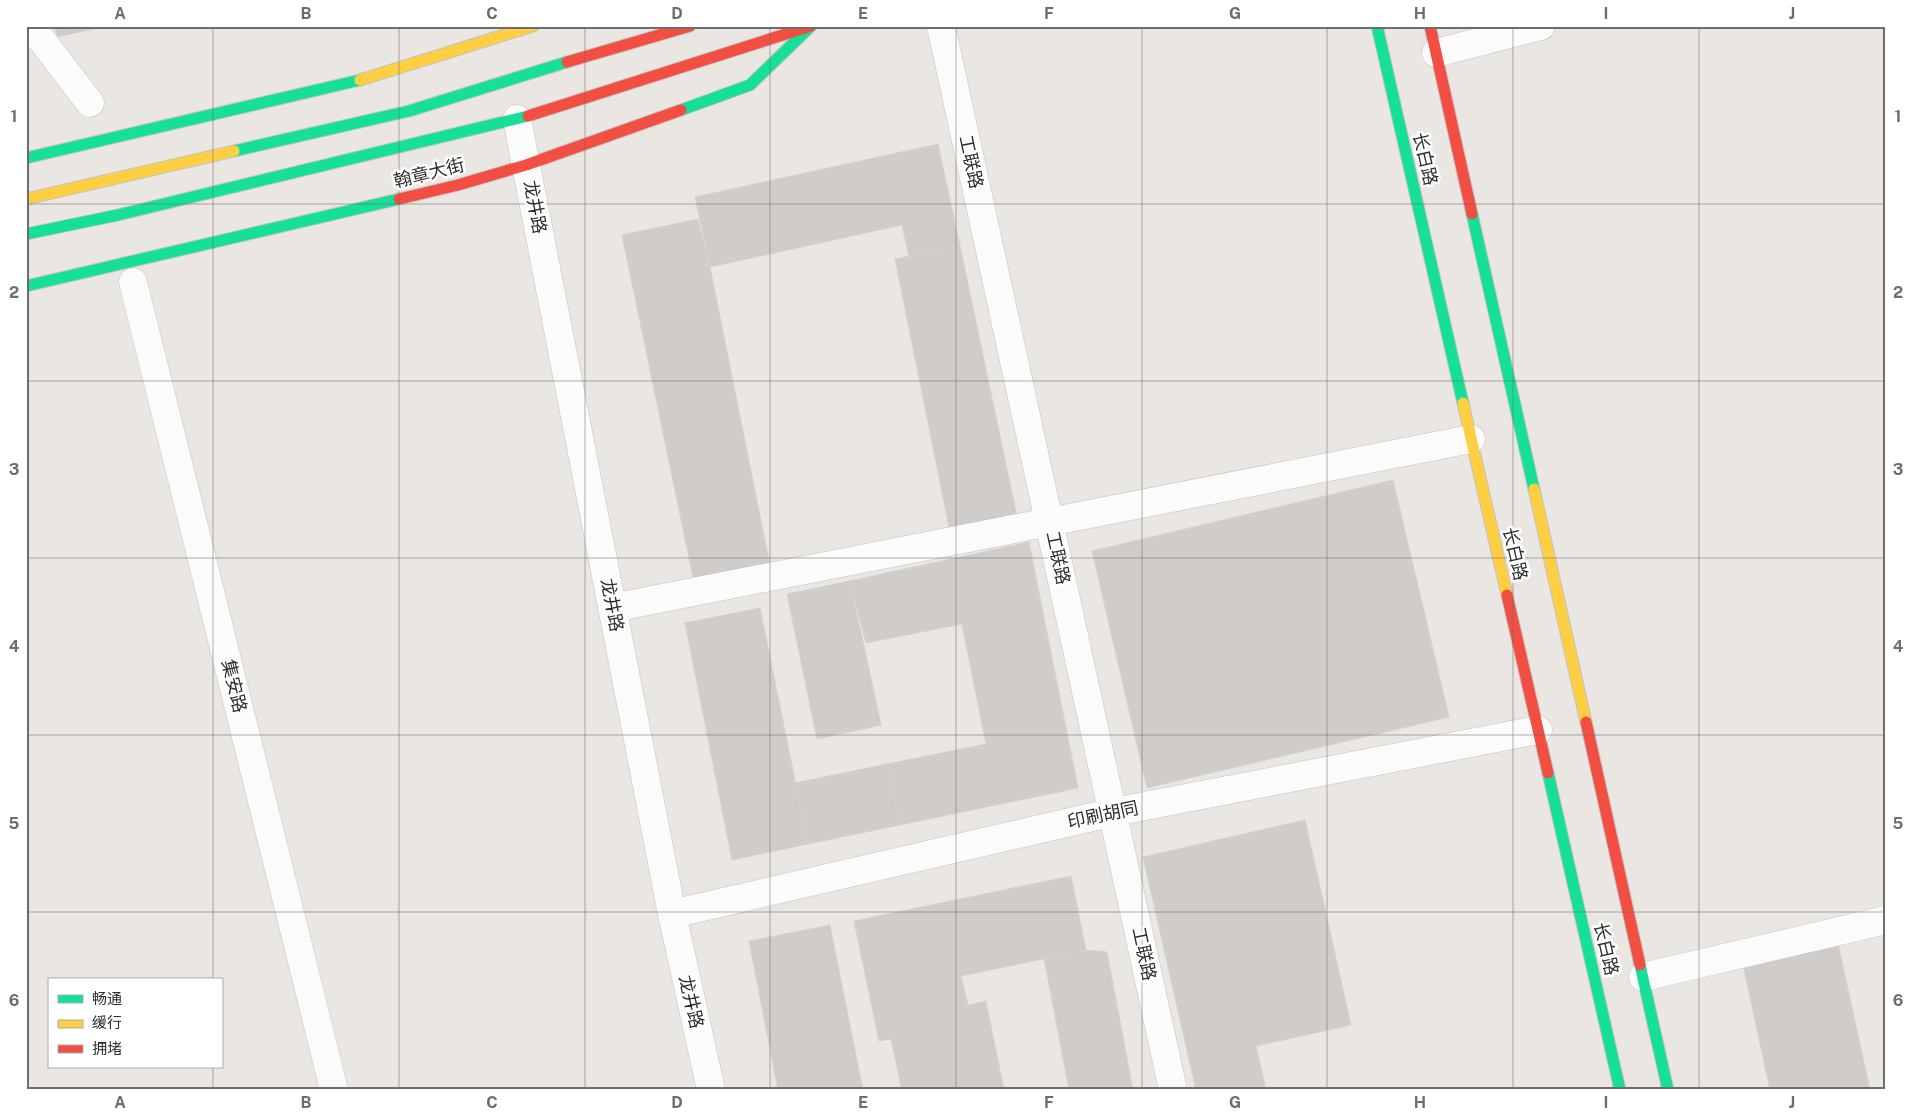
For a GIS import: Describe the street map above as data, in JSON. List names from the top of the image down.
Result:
{
  "streets": {
    "main road": ["长白路", "翰章大街"],
    "street": [
      "工联路",
      "龙井路",
      "集安路",
      "印刷胡同"
    ]
  },
  "crossings": [
    ["长白路", "印刷胡同"],
    ["工联路", "印刷胡同"],
    ["翰章大街", "龙井路"],
    ["龙井路", "印刷胡同"]
  ],
  "legend": ["畅通", "缓行", "拥堵"],
  "grid": {
    "columns": [
      "A",
      "B",
      "C",
      "D",
      "E",
      "F",
      "G",
      "H",
      "I",
      "J"
    ],
    "rows": [
      "1",
      "2",
      "3",
      "4",
      "5",
      "6"
    ]
  }
}
